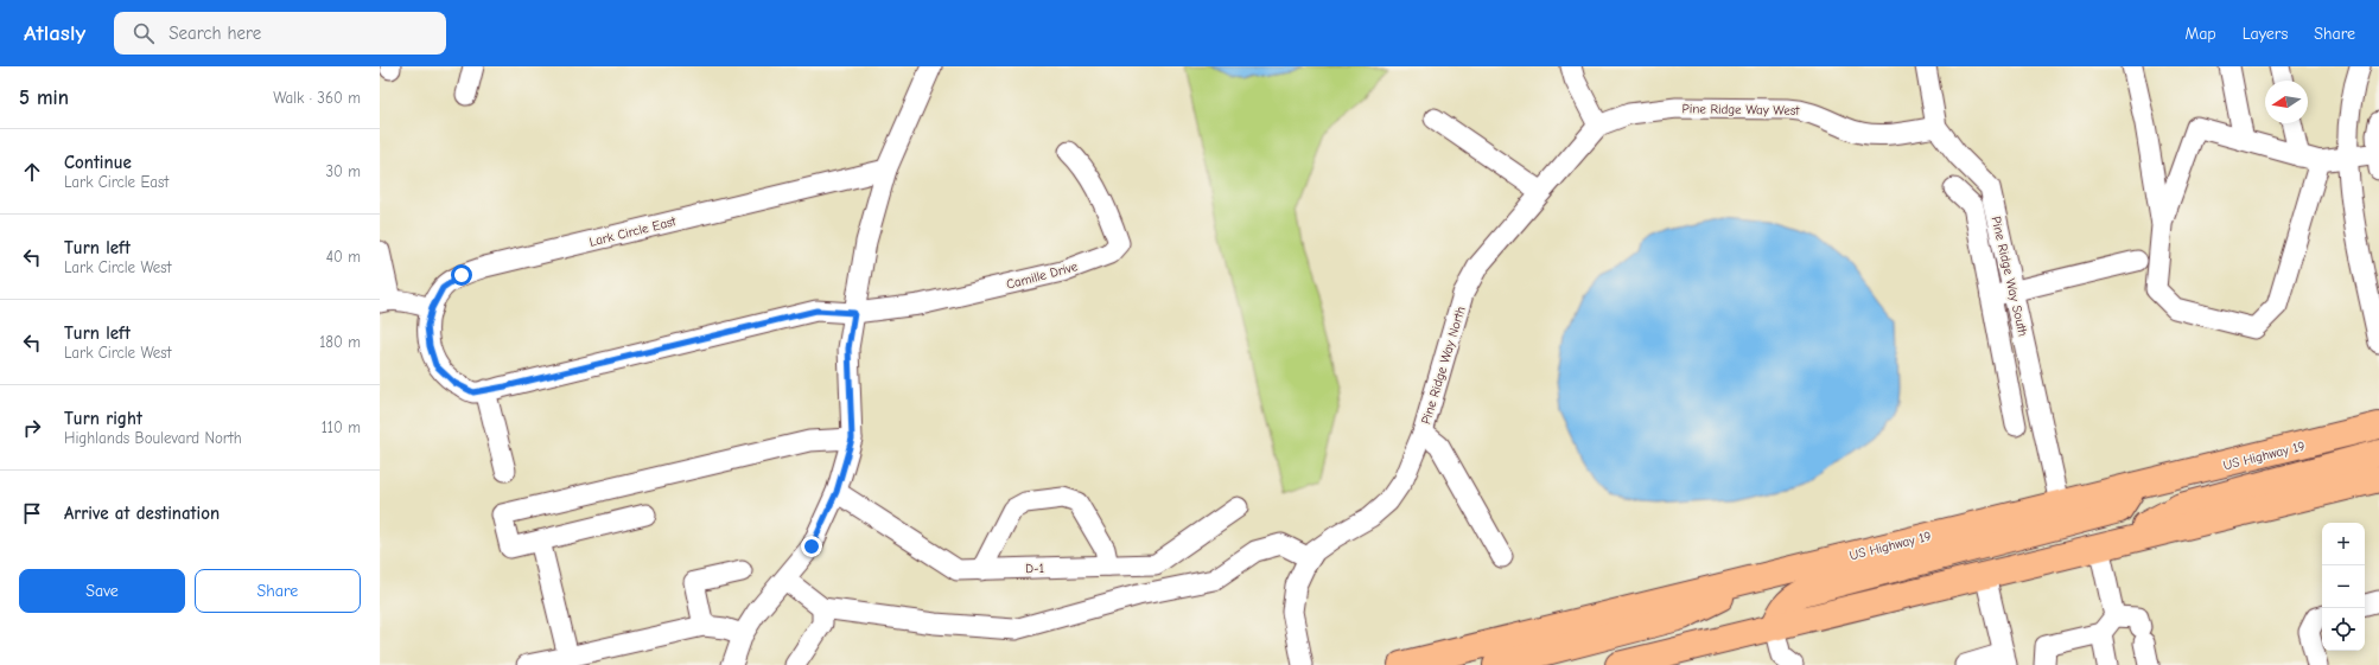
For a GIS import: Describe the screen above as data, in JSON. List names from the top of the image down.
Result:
{
  "streets": {
    "highway": ["US Highway 19"],
    "street": [
      "Pine Ridge Way West",
      "Lark Circle East",
      "Camille Drive",
      "Pine Ridge Way South",
      "Pine Ridge Way North",
      "D-1"
    ]
  },
  "crossings": [
    ["Pine Ridge Way West", "Pine Ridge Way South"],
    ["Pine Ridge Way West", "Pine Ridge Way North"],
    ["Pine Ridge Way South", "US Highway 19"]
  ],
  "north": "left",
  "page": {
    "header": "Atlasly",
    "search": "Search here",
    "nav": ["Map", "Layers", "Share"],
    "heading": ["5 min", "Walk · 360 m"],
    "list": [
      ["Continue", "Lark Circle East", "30 m"],
      ["Turn left", "Lark Circle West", "40 m"],
      ["Turn left", "Lark Circle West", "180 m"],
      ["Turn right", "Highlands Boulevard North", "110 m"],
      "Arrive at destination"
    ],
    "map_buttons": ["+", "−"],
    "buttons": ["Save", "Share"]
  }
}
